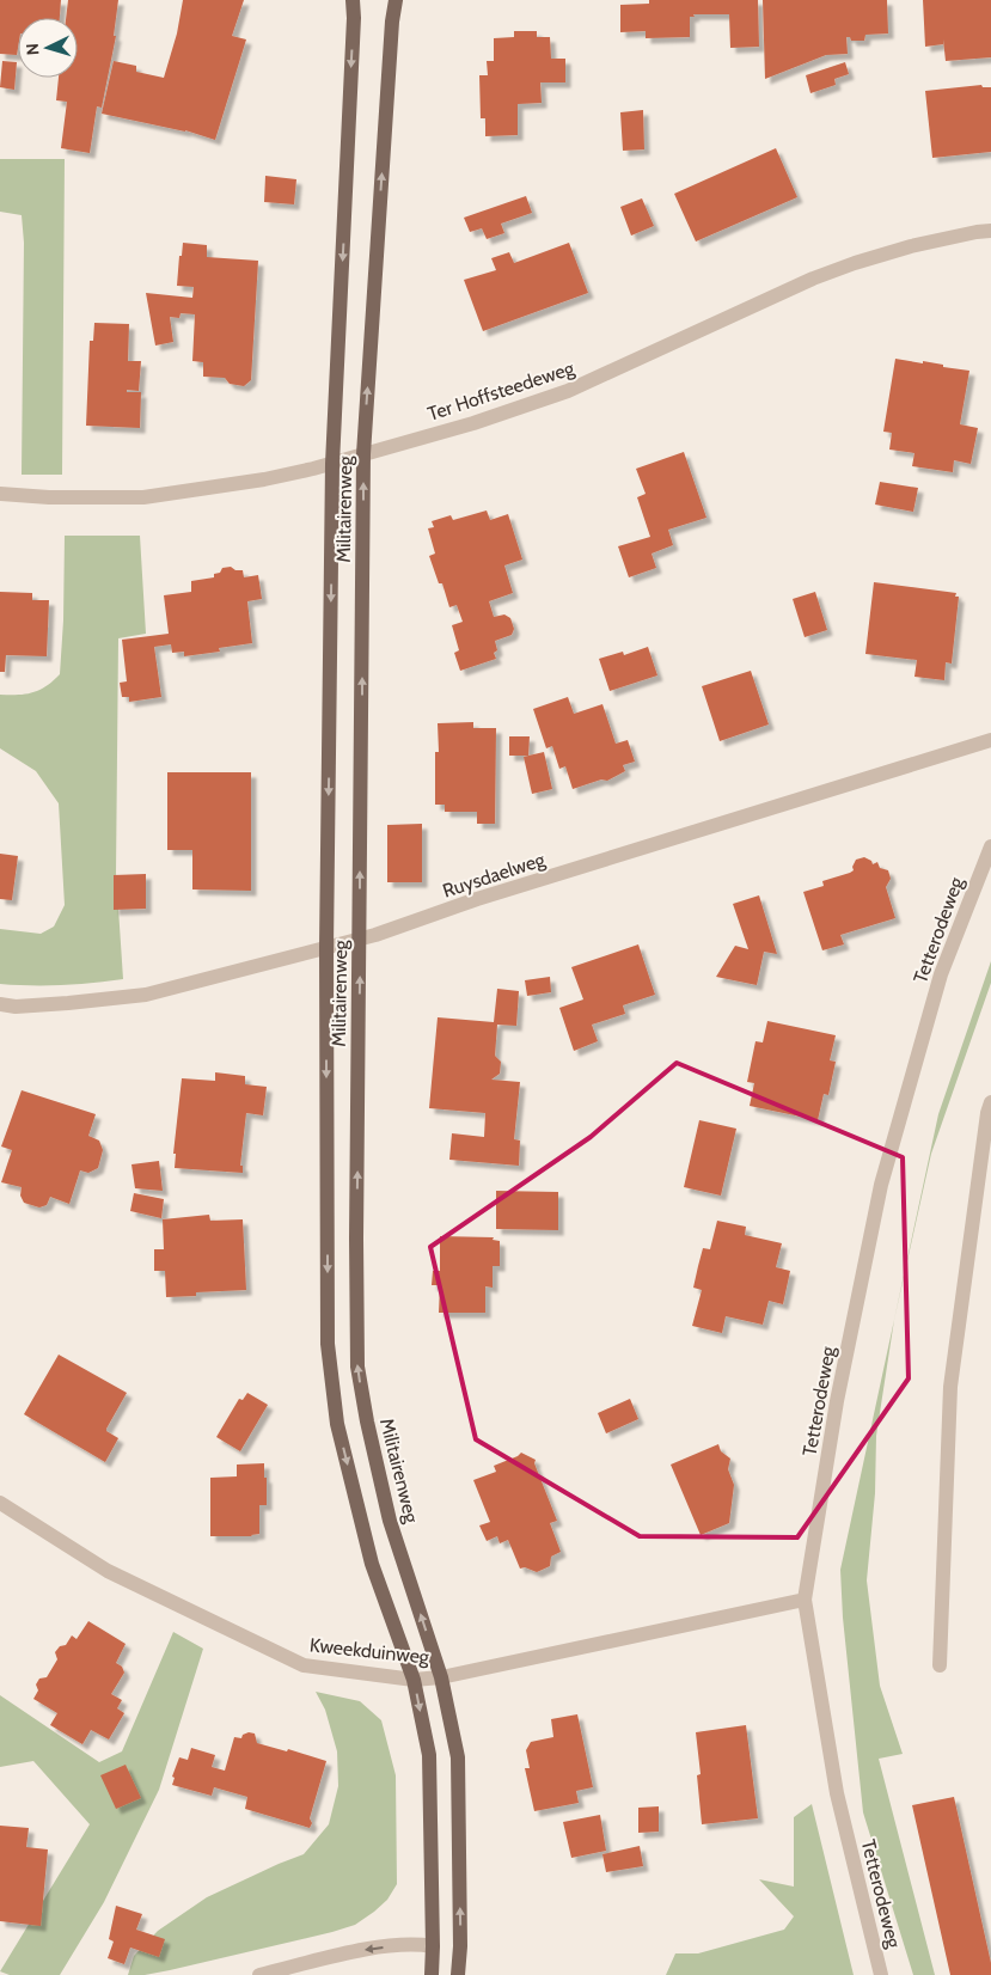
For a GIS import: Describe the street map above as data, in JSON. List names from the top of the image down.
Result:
{
  "streets": {
    "main road": ["Militairenweg"],
    "street": [
      "Ter Hoffsteedeweg",
      "Ruysdaelweg",
      "Tetterodeweg",
      "Kweekduinweg"
    ]
  },
  "crossings": [
    ["Ter Hoffsteedeweg", "Militairenweg"],
    ["Militairenweg", "Ruysdaelweg"],
    ["Militairenweg", "Kweekduinweg"],
    ["Tetterodeweg", "Kweekduinweg"]
  ],
  "north": "left"
}
